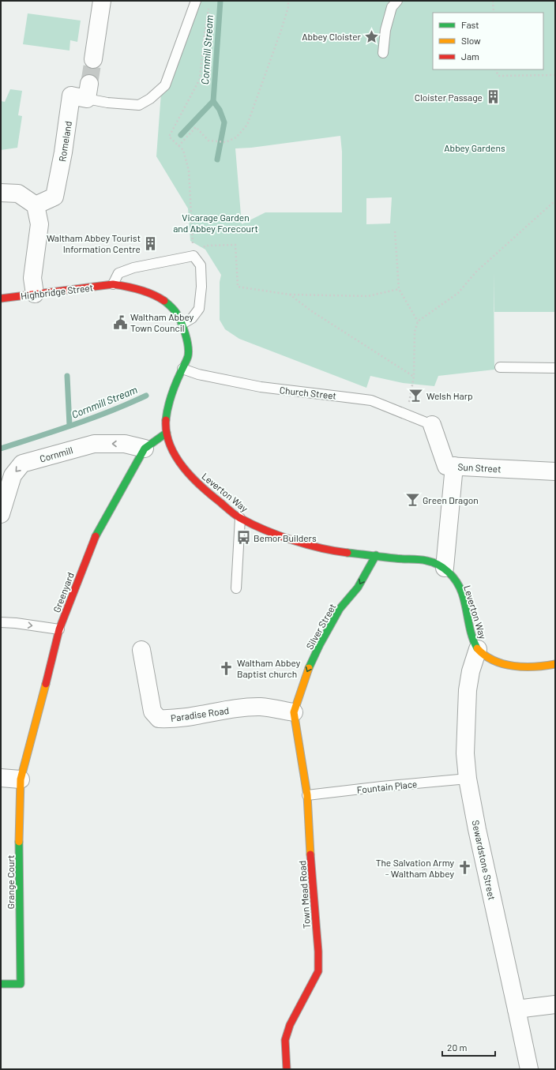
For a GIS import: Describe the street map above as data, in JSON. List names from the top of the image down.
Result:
{
  "streets": {
    "street": [
      "Romeland",
      "Highbridge Street",
      "Cornmill",
      "Sun Street",
      "Leverton Way",
      "Greenyard",
      "Silver Street",
      "Paradise Road",
      "Sewardstone Street",
      "Grange Court",
      "Town Mead Road"
    ],
    "lane": ["Church Street", "Fountain Place"]
  },
  "crossings": [
    ["Highbridge Street", "Leverton Way"],
    ["Church Street", "Sun Street"],
    ["Church Street", "Leverton Way"],
    ["Cornmill", "Greenyard"],
    ["Leverton Way", "Greenyard"],
    ["Leverton Way", "Silver Street"],
    ["Leverton Way", "Sewardstone Street"],
    ["Greenyard", "Grange Court"],
    ["Silver Street", "Paradise Road"],
    ["Silver Street", "Town Mead Road"],
    ["Paradise Road", "Town Mead Road"],
    ["Fountain Place", "Sewardstone Street"],
    ["Fountain Place", "Town Mead Road"]
  ],
  "one_way": ["Cornmill", "Silver Street"],
  "water": ["Cornmill Stream"],
  "parks": ["Abbey Gardens", "Vicarage Garden and Abbey Forecourt"],
  "places": {
    "place": ["Abbey Cloister"],
    "building": ["Cloister Passage", "Waltham Abbey Tourist Information Centre"],
    "public building": ["Waltham Abbey Town Council"],
    "bar": ["Welsh Harp", "Green Dragon"],
    "bus stop": ["Bemor Builders"],
    "church": ["Waltham Abbey Baptist church", "The Salvation Army - Waltham Abbey"]
  },
  "legend": ["Fast", "Slow", "Jam"],
  "scale_bar": "20 m"
}
